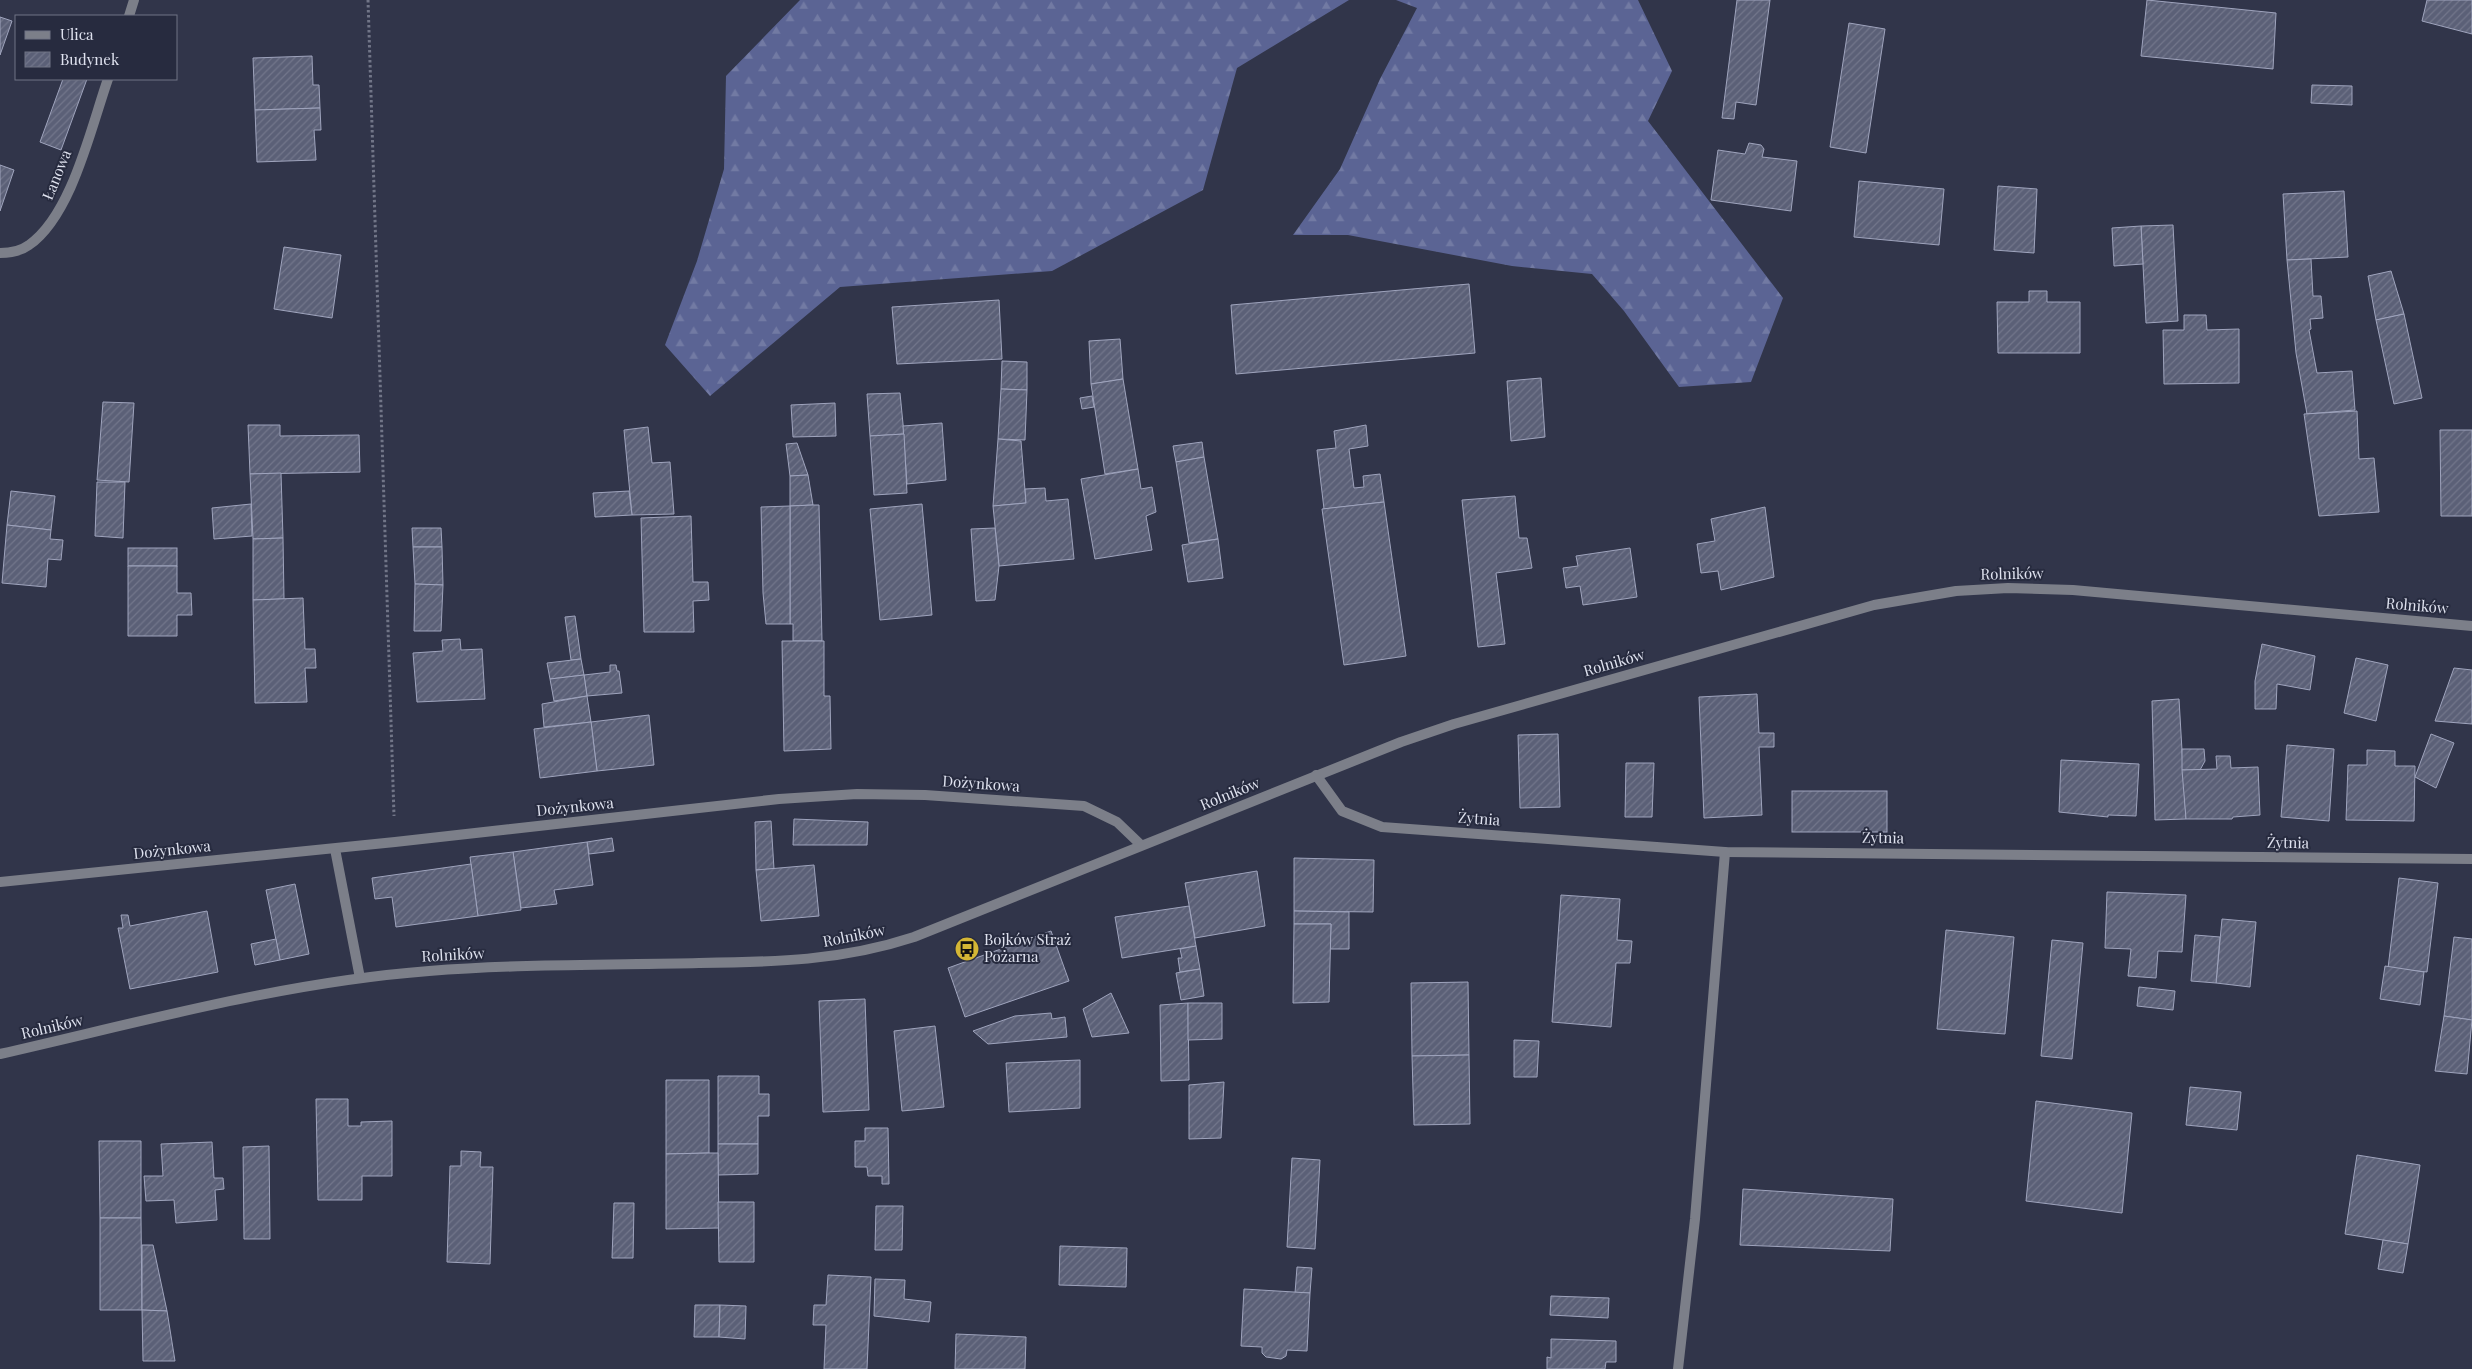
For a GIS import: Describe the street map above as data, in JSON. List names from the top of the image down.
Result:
{
  "streets": {
    "street": [
      "Łanowa",
      "Rolników",
      "Dożynkowa",
      "Żytnia"
    ]
  },
  "crossings": [
    ["Rolników", "Dożynkowa"],
    ["Rolników", "Żytnia"]
  ],
  "places": {
    "bus stop": ["Bojków Straż Pożarna"]
  },
  "legend": ["Ulica", "Budynek"]
}
